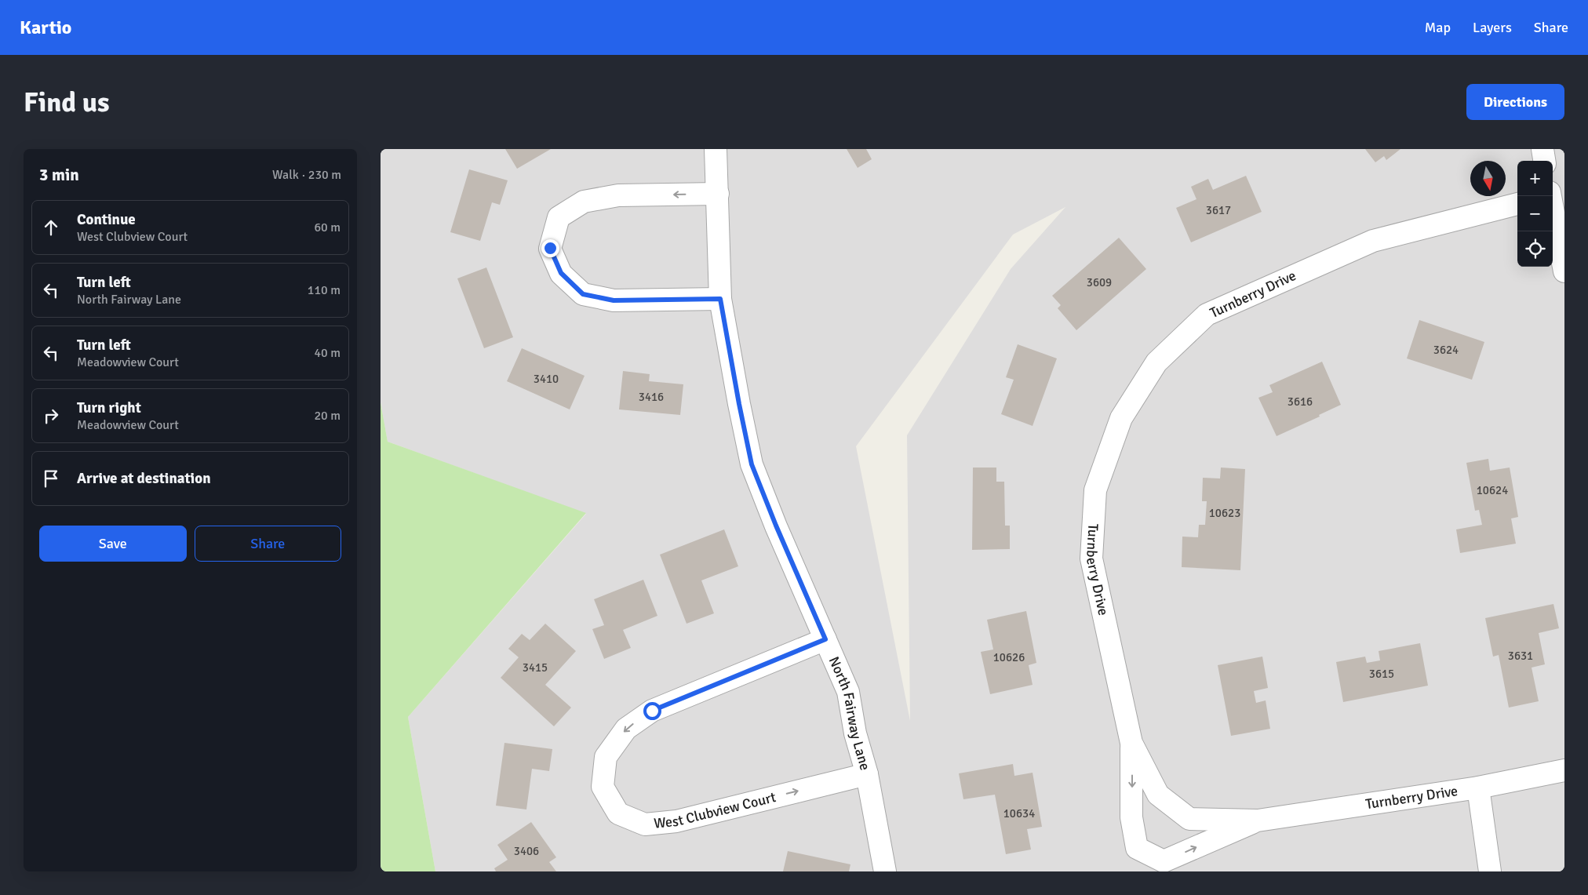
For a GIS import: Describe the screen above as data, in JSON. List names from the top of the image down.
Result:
{
  "streets": {
    "street": ["Turnberry Drive", "North Fairway Lane", "West Clubview Court"]
  },
  "crossings": [
    ["North Fairway Lane", "West Clubview Court"]
  ],
  "house_numbers": [
    "3617",
    "3609",
    "3624",
    "3410",
    "3416",
    "3616",
    "10624",
    "10623",
    "3631",
    "10626",
    "3415",
    "3615",
    "10634",
    "3406"
  ],
  "north": "bottom",
  "page": {
    "header": "Kartio",
    "nav": ["Map", "Layers", "Share"],
    "buttons": [
      "Directions",
      ["Save", "Share"]
    ],
    "title": "Find us",
    "heading": ["3 min", "Walk · 230 m"],
    "map_buttons": ["+", "−"],
    "list": [
      ["Continue", "West Clubview Court", "60 m"],
      ["Turn left", "North Fairway Lane", "110 m"],
      ["Turn left", "Meadowview Court", "40 m"],
      ["Turn right", "Meadowview Court", "20 m"],
      "Arrive at destination"
    ]
  }
}
